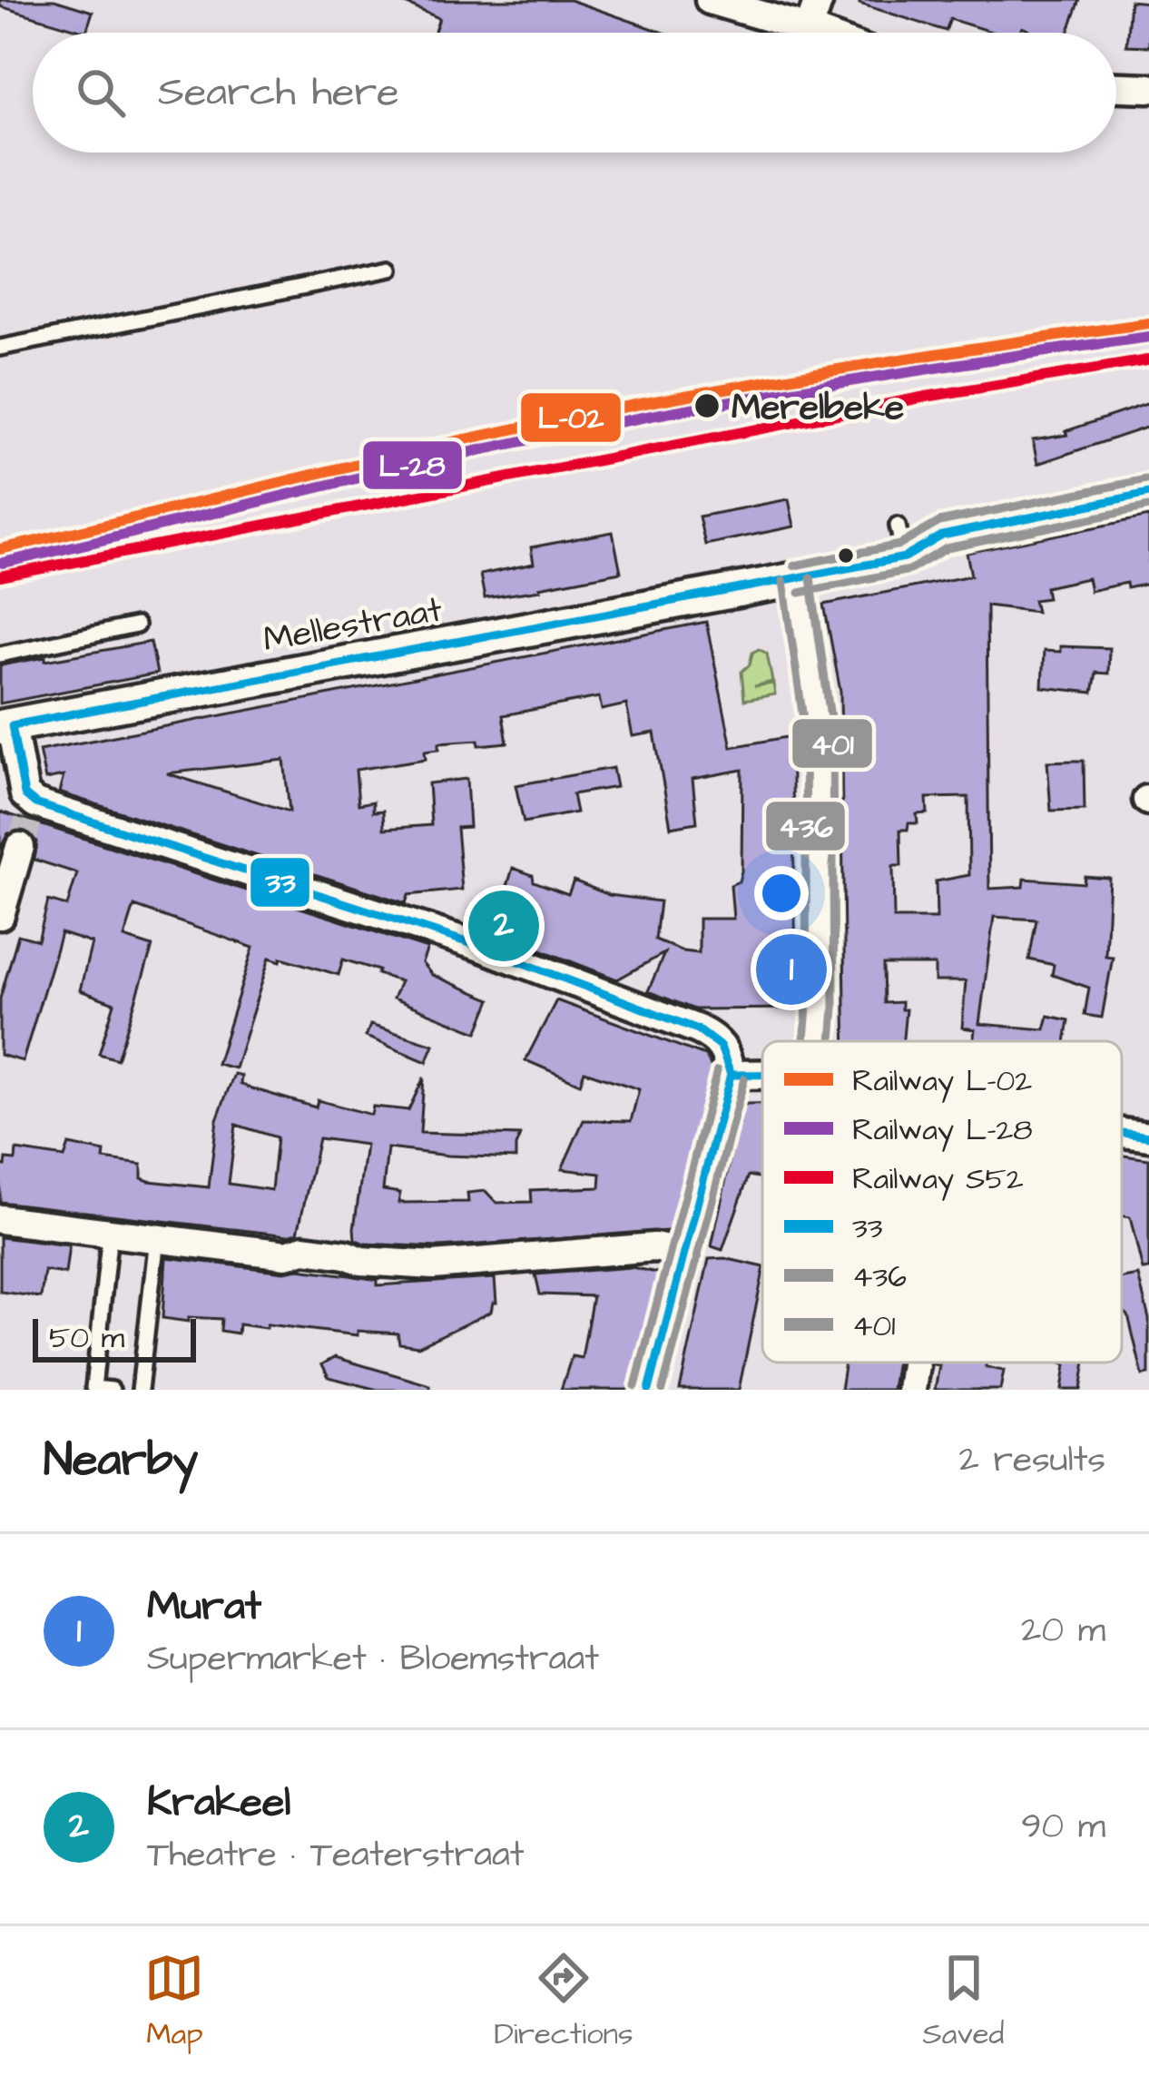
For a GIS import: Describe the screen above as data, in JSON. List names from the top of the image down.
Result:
{
  "streets": {
    "street": ["Mellestraat"]
  },
  "places": ["Merelbeke"],
  "lines": [
    "rail line L-02",
    "rail line L-28",
    "rail line S52",
    "transit line 401",
    "transit line 33",
    "transit line 436"
  ],
  "legend": [
    "Railway L-02",
    "Railway L-28",
    "Railway S52",
    "33",
    "436",
    "401"
  ],
  "scale_bar": "50 m",
  "page": {
    "search": "Search here",
    "pins": ["2", "1"],
    "scale": "50 m",
    "heading": ["Nearby", "2 results"],
    "list": [
      {
        "mark": "1",
        "name": "Murat",
        "note": "Supermarket · Bloemstraat",
        "value": "20 m"
      },
      {
        "mark": "2",
        "name": "Krakeel",
        "note": "Theatre · Teaterstraat",
        "value": "90 m"
      }
    ],
    "nav": ["Map", "Directions", "Saved"]
  }
}
